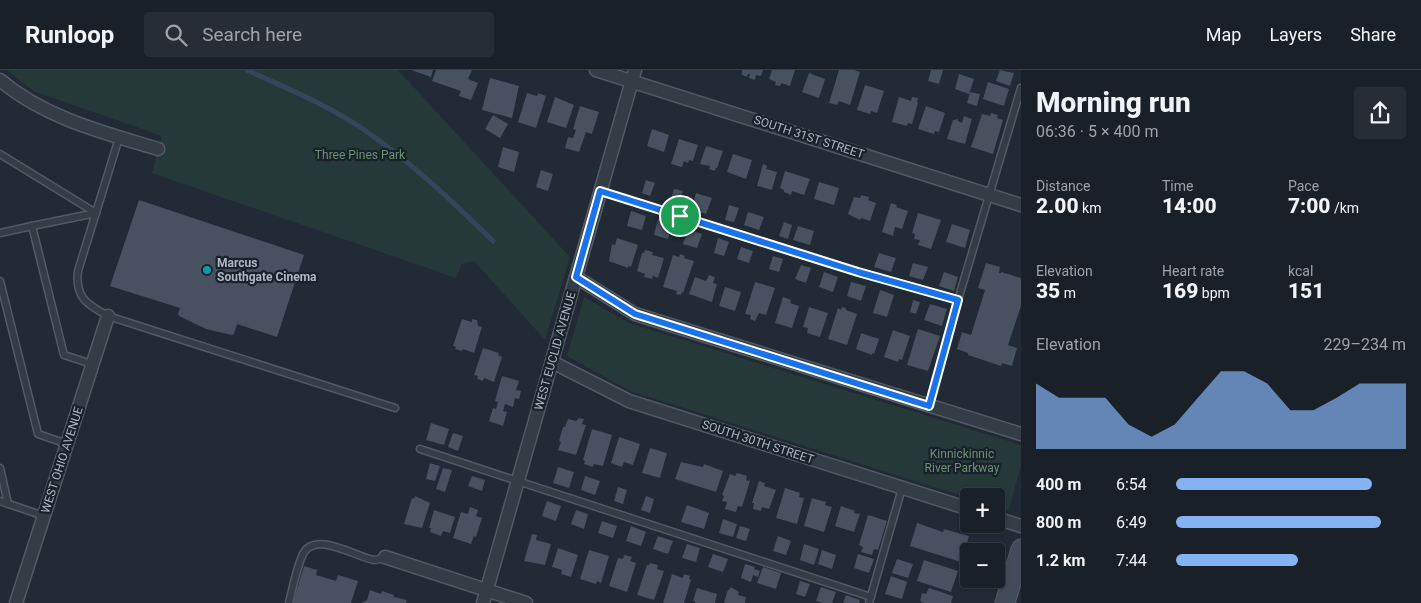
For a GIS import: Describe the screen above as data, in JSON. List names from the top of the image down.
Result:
{
  "streets": {
    "street": [
      "SOUTH 31ST STREET",
      "WEST EUCLID AVENUE",
      "SOUTH 30TH STREET",
      "WEST OHIO AVENUE"
    ]
  },
  "crossings": [
    ["SOUTH 31ST STREET", "WEST EUCLID AVENUE"],
    ["WEST EUCLID AVENUE", "SOUTH 30TH STREET"]
  ],
  "parks": ["Three Pines Park", "Kinnickinnic River Parkway"],
  "places": ["Marcus Southgate Cinema"],
  "page": {
    "header": "Runloop",
    "search": "Search here",
    "nav": ["Map", "Layers", "Share"],
    "heading": ["Morning run", "06:36 · 5 × 400 m"],
    "stats": [
      ["Distance", "2.00 km"],
      ["Time", "14:00"],
      ["Pace", "7:00 /km"],
      ["Elevation", "35 m"],
      ["Heart rate", "169 bpm"],
      ["kcal", "151"]
    ],
    "chart": ["Elevation", "229–234 m"],
    "list": [
      {
        "name": "400 m",
        "note": "6:54"
      },
      {
        "name": "800 m",
        "note": "6:49"
      },
      {
        "name": "1.2 km",
        "note": "7:44"
      }
    ],
    "map_buttons": ["+", "−"]
  }
}
